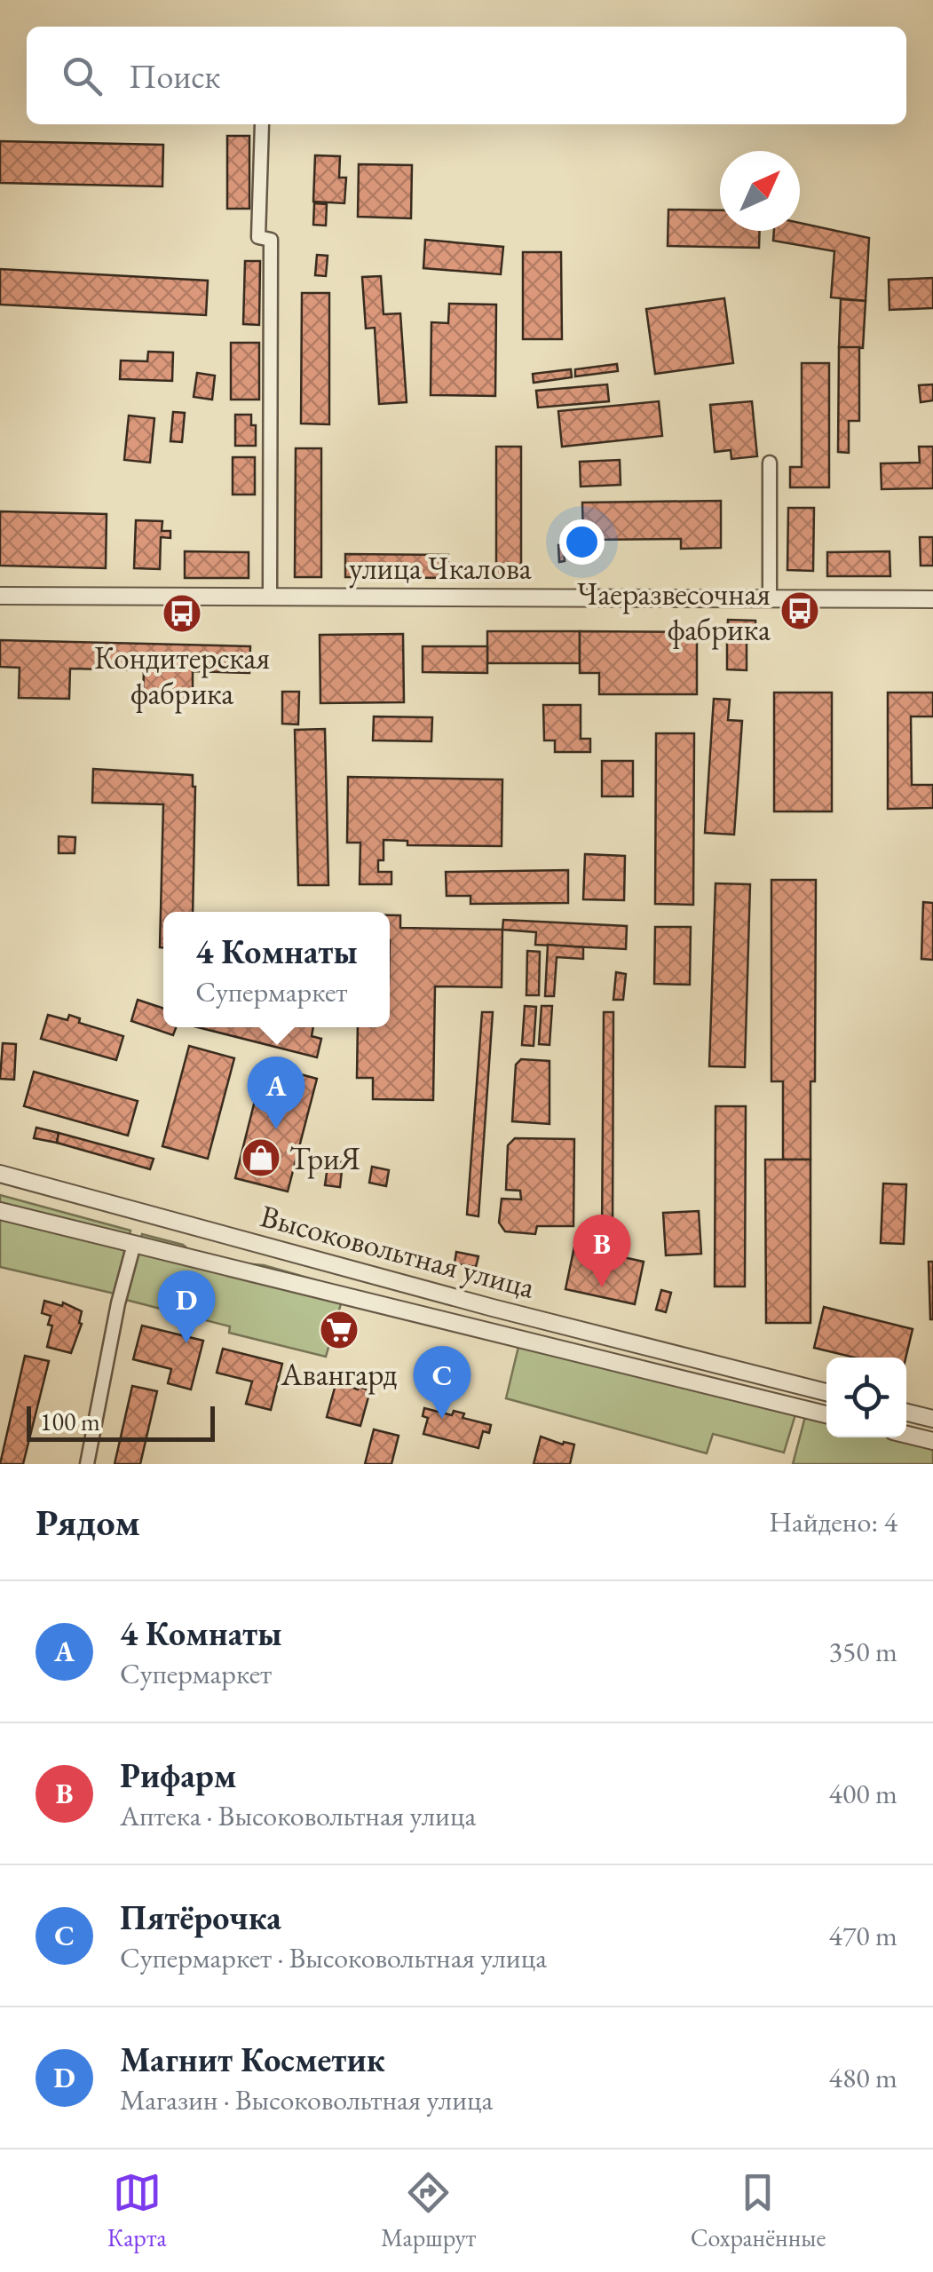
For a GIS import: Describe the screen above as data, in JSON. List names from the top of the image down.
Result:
{
  "streets": {
    "street": ["улица Чкалова", "Высоковольтная улица"]
  },
  "places": {
    "bus stop": ["Чаеразвесочная фабрика", "Кондитерская фабрика"],
    "shop": ["ТриЯ"],
    "supermarket": ["Авангард"]
  },
  "scale_bar": "100 m",
  "north": "top right",
  "page": {
    "search": "Поиск",
    "popup": ["4 Комнаты", "Супермаркет"],
    "pins": [
      "A",
      "B",
      "D",
      "C"
    ],
    "scale": "100 m",
    "heading": ["Рядом", "Найдено: 4"],
    "list": [
      {
        "mark": "A",
        "name": "4 Комнаты",
        "note": "Супермаркет",
        "value": "350 m"
      },
      {
        "mark": "B",
        "name": "Рифарм",
        "note": "Аптека · Высоковольтная улица",
        "value": "400 m"
      },
      {
        "mark": "C",
        "name": "Пятёрочка",
        "note": "Супермаркет · Высоковольтная улица",
        "value": "470 m"
      },
      {
        "mark": "D",
        "name": "Магнит Косметик",
        "note": "Магазин · Высоковольтная улица",
        "value": "480 m"
      }
    ],
    "nav": ["Карта", "Маршрут", "Сохранённые"]
  }
}
